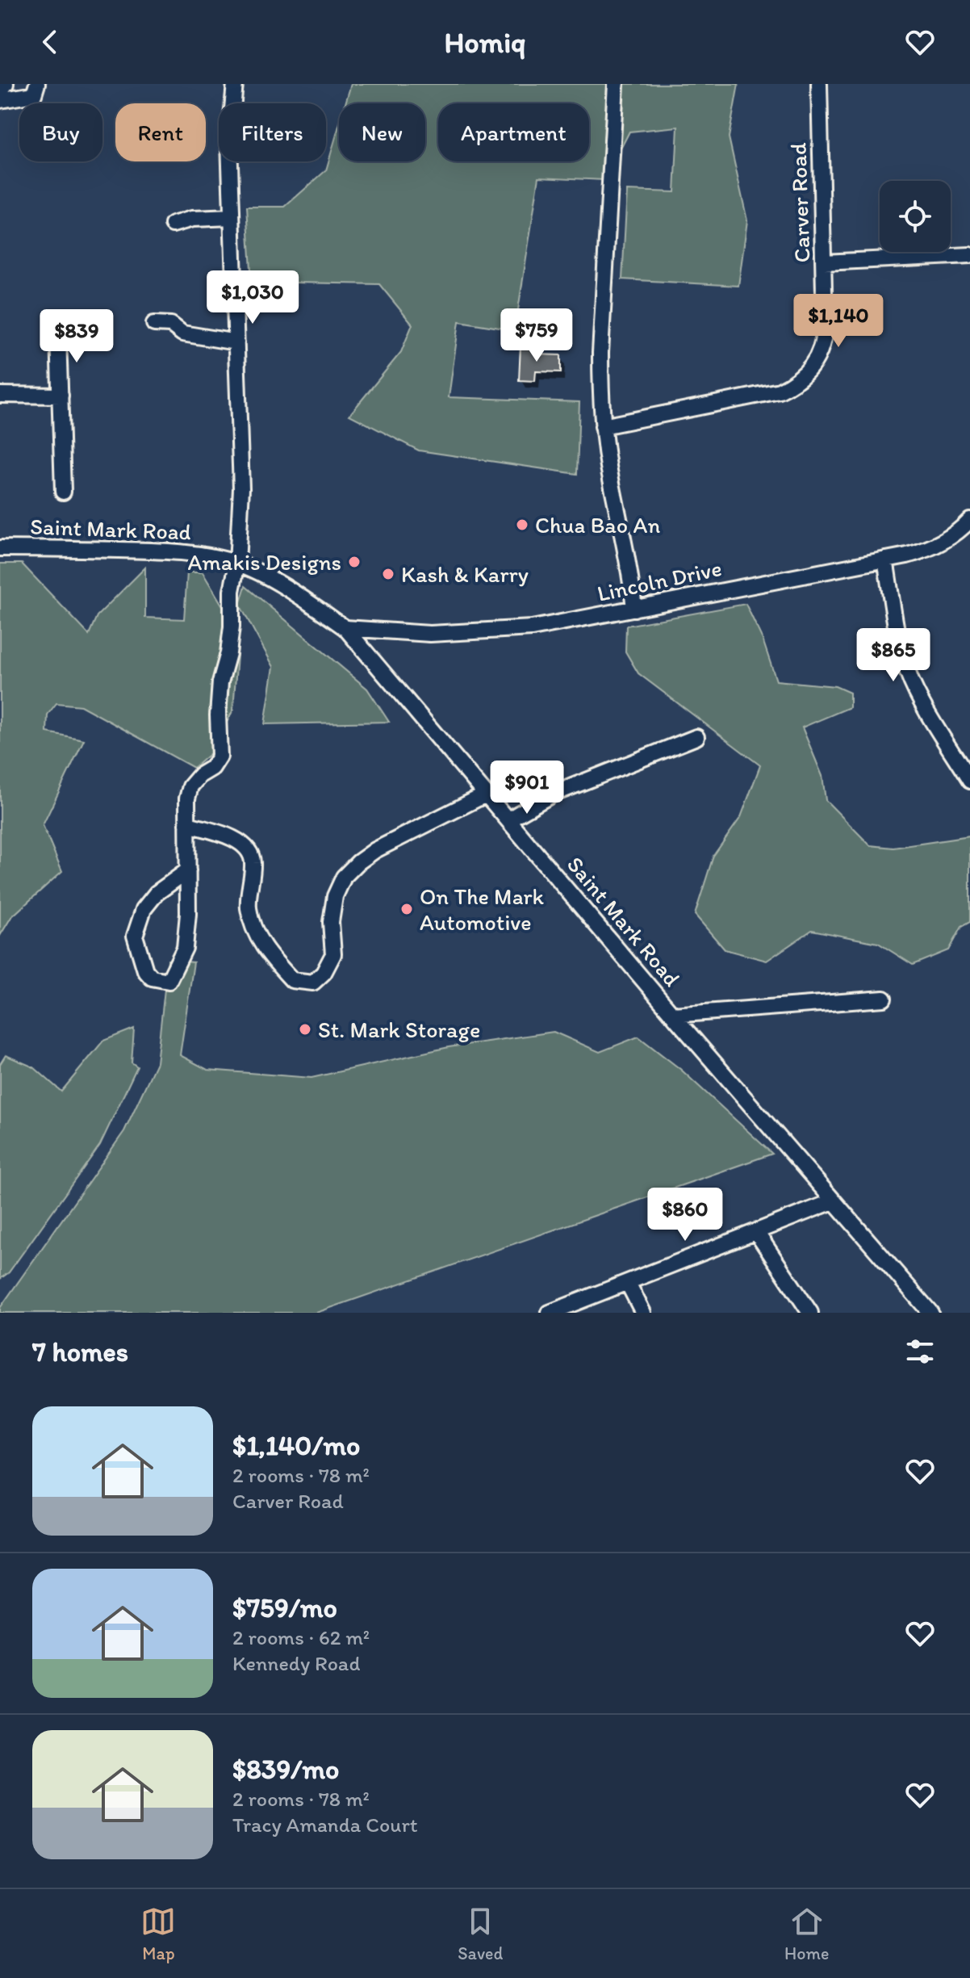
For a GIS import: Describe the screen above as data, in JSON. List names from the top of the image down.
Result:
{
  "streets": {
    "street": ["Carver Road", "Saint Mark Road", "Lincoln Drive"]
  },
  "crossings": [
    ["Saint Mark Road", "Lincoln Drive"]
  ],
  "places": [
    "Chua Bao An",
    "Amakis Designs",
    "Kash & Karry",
    "On The Mark Automotive",
    "St. Mark Storage"
  ],
  "page": {
    "header": "Homiq",
    "chip": [
      "Buy",
      "Rent",
      "Filters",
      "New",
      "Apartment"
    ],
    "price": [
      "$1,030",
      "$1,140",
      "$759",
      "$839",
      "$865",
      "$901",
      "$860"
    ],
    "heading": "7 homes",
    "list": [
      {
        "name": "$1,140/mo",
        "note": "2 rooms · 78 m² · Carver Road"
      },
      {
        "name": "$759/mo",
        "note": "2 rooms · 62 m² · Kennedy Road"
      },
      {
        "name": "$839/mo",
        "note": "2 rooms · 78 m² · Tracy Amanda Court"
      }
    ],
    "tabs": ["Map", "Saved", "Home"]
  }
}
